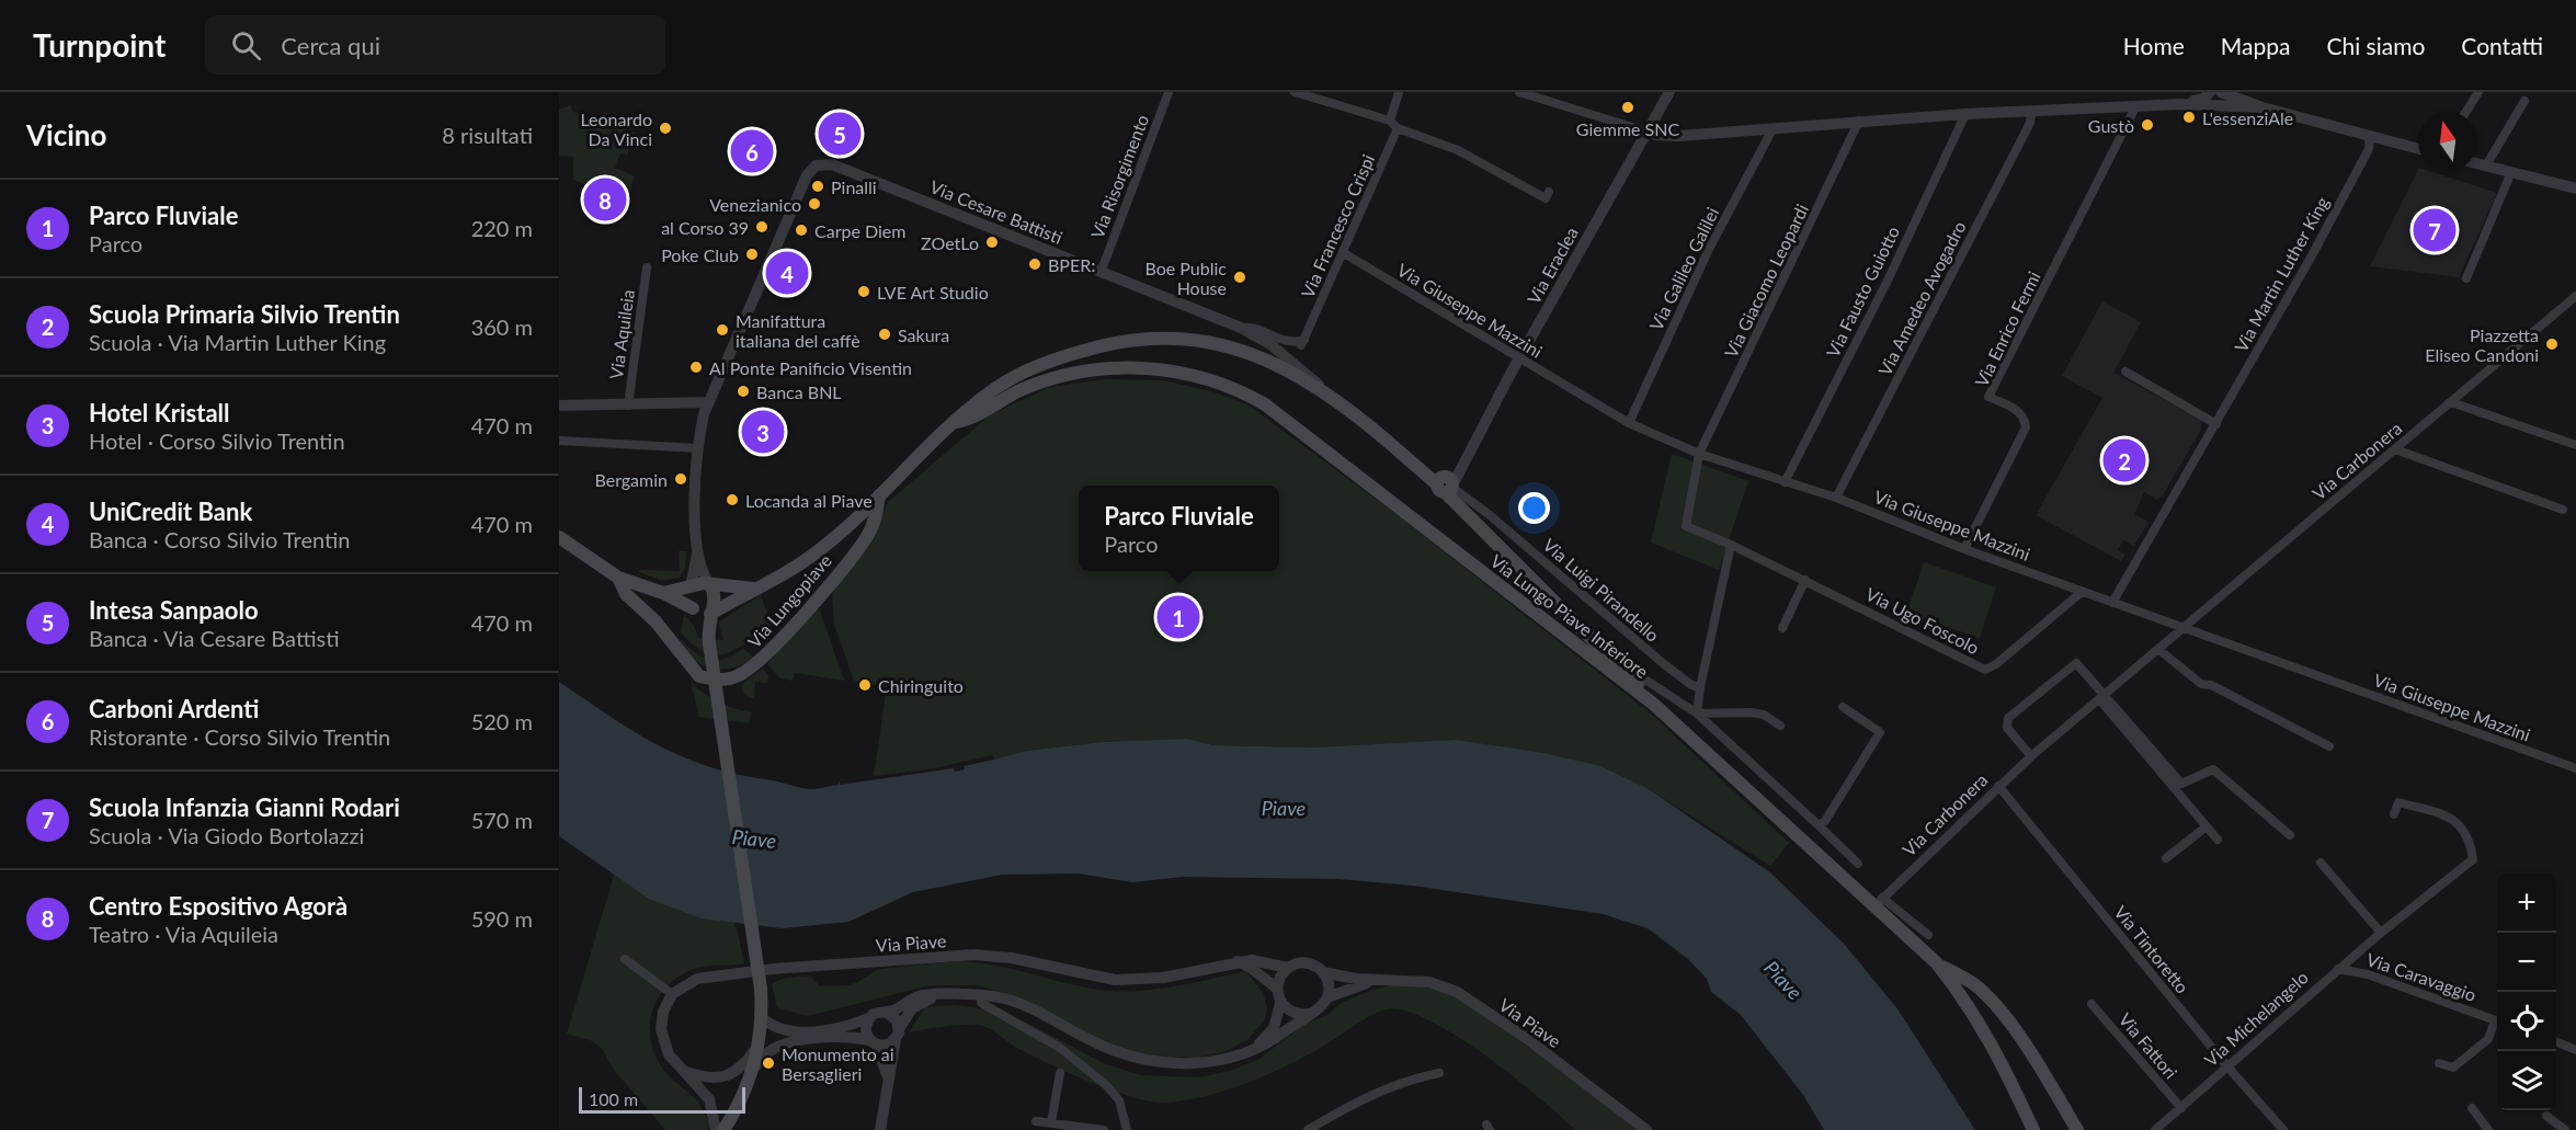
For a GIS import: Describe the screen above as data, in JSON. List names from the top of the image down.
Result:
{
  "streets": {
    "main road": ["Via Cesare Battisti", "Via Lungopiave", "Via Lungo Piave Inferiore"],
    "street": [
      "Via Risorgimento",
      "Via Francesco Crispi",
      "Via Eraclea",
      "Via Galileo Galilei",
      "Via Martin Luther King",
      "Via Giacomo Leopardi",
      "Via Fausto Guiotto",
      "Via Amedeo Avogadro",
      "Via Giuseppe Mazzini",
      "Via Enrico Fermi",
      "Via Aquileia",
      "Via Carbonera",
      "Via Luigi Pirandello",
      "Via Ugo Foscolo",
      "Via Piave",
      "Via Tintoretto",
      "Via Caravaggio",
      "Via Michelangelo",
      "Via Fattori"
    ]
  },
  "crossings": [
    ["Via Risorgimento", "Via Cesare Battisti"],
    ["Via Cesare Battisti", "Via Francesco Crispi"],
    ["Via Cesare Battisti", "Via Eraclea"],
    ["Via Cesare Battisti", "Via Aquileia"],
    ["Via Cesare Battisti", "Via Luigi Pirandello"],
    ["Via Cesare Battisti", "Via Lungo Piave Inferiore"],
    ["Via Francesco Crispi", "Via Giuseppe Mazzini"],
    ["Via Eraclea", "Via Giuseppe Mazzini"],
    ["Via Eraclea", "Via Luigi Pirandello"],
    ["Via Galileo Galilei", "Via Giuseppe Mazzini"],
    ["Via Martin Luther King", "Via Giuseppe Mazzini"],
    ["Via Giacomo Leopardi", "Via Giuseppe Mazzini"],
    ["Via Fausto Guiotto", "Via Giuseppe Mazzini"],
    ["Via Amedeo Avogadro", "Via Giuseppe Mazzini"],
    ["Via Giuseppe Mazzini", "Via Enrico Fermi"],
    ["Via Giuseppe Mazzini", "Via Carbonera"],
    ["Via Giuseppe Mazzini", "Via Ugo Foscolo"],
    ["Via Carbonera", "Via Lungo Piave Inferiore"],
    ["Via Carbonera", "Via Tintoretto"],
    ["Via Lungopiave", "Via Lungo Piave Inferiore"],
    ["Via Tintoretto", "Via Michelangelo"],
    ["Via Caravaggio", "Via Michelangelo"],
    ["Via Michelangelo", "Via Fattori"]
  ],
  "water": ["Piave"],
  "places": [
    "Giemme SNC",
    "L'essenziAle",
    "Gustò",
    "Leonardo Da Vinci",
    "Pinalli",
    "Venezianico",
    "al Corso 39",
    "Carpe Diem",
    "ZOetLo",
    "Poke Club",
    "BPER:",
    "Boe Public House",
    "LVE Art Studio",
    "Manifattura italiana del caffè",
    "Sakura",
    "Piazzetta Eliseo Candoni",
    "Al Ponte Panificio Visentin",
    "Banca BNL",
    "Bergamin",
    "Locanda al Piave",
    "Chiringuito",
    "Monumento ai Bersaglieri"
  ],
  "scale_bar": "100 m",
  "north": "top",
  "page": {
    "header": "Turnpoint",
    "search": "Cerca qui",
    "nav": [
      "Home",
      "Mappa",
      "Chi siamo",
      "Contatti"
    ],
    "heading": ["Vicino", "8 risultati"],
    "pins": [
      "5",
      "6",
      "8",
      "7",
      "4",
      "3",
      "2",
      "1"
    ],
    "list": [
      {
        "mark": "1",
        "name": "Parco Fluviale",
        "note": "Parco",
        "value": "220 m"
      },
      {
        "mark": "2",
        "name": "Scuola Primaria Silvio Trentin",
        "note": "Scuola · Via Martin Luther King",
        "value": "360 m"
      },
      {
        "mark": "3",
        "name": "Hotel Kristall",
        "note": "Hotel · Corso Silvio Trentin",
        "value": "470 m"
      },
      {
        "mark": "4",
        "name": "UniCredit Bank",
        "note": "Banca · Corso Silvio Trentin",
        "value": "470 m"
      },
      {
        "mark": "5",
        "name": "Intesa Sanpaolo",
        "note": "Banca · Via Cesare Battisti",
        "value": "470 m"
      },
      {
        "mark": "6",
        "name": "Carboni Ardenti",
        "note": "Ristorante · Corso Silvio Trentin",
        "value": "520 m"
      },
      {
        "mark": "7",
        "name": "Scuola Infanzia Gianni Rodari",
        "note": "Scuola · Via Giodo Bortolazzi",
        "value": "570 m"
      },
      {
        "mark": "8",
        "name": "Centro Espositivo Agorà",
        "note": "Teatro · Via Aquileia",
        "value": "590 m"
      }
    ],
    "popup": ["Parco Fluviale", "Parco"],
    "map_buttons": ["+", "−"],
    "scale": "100 m"
  }
}
